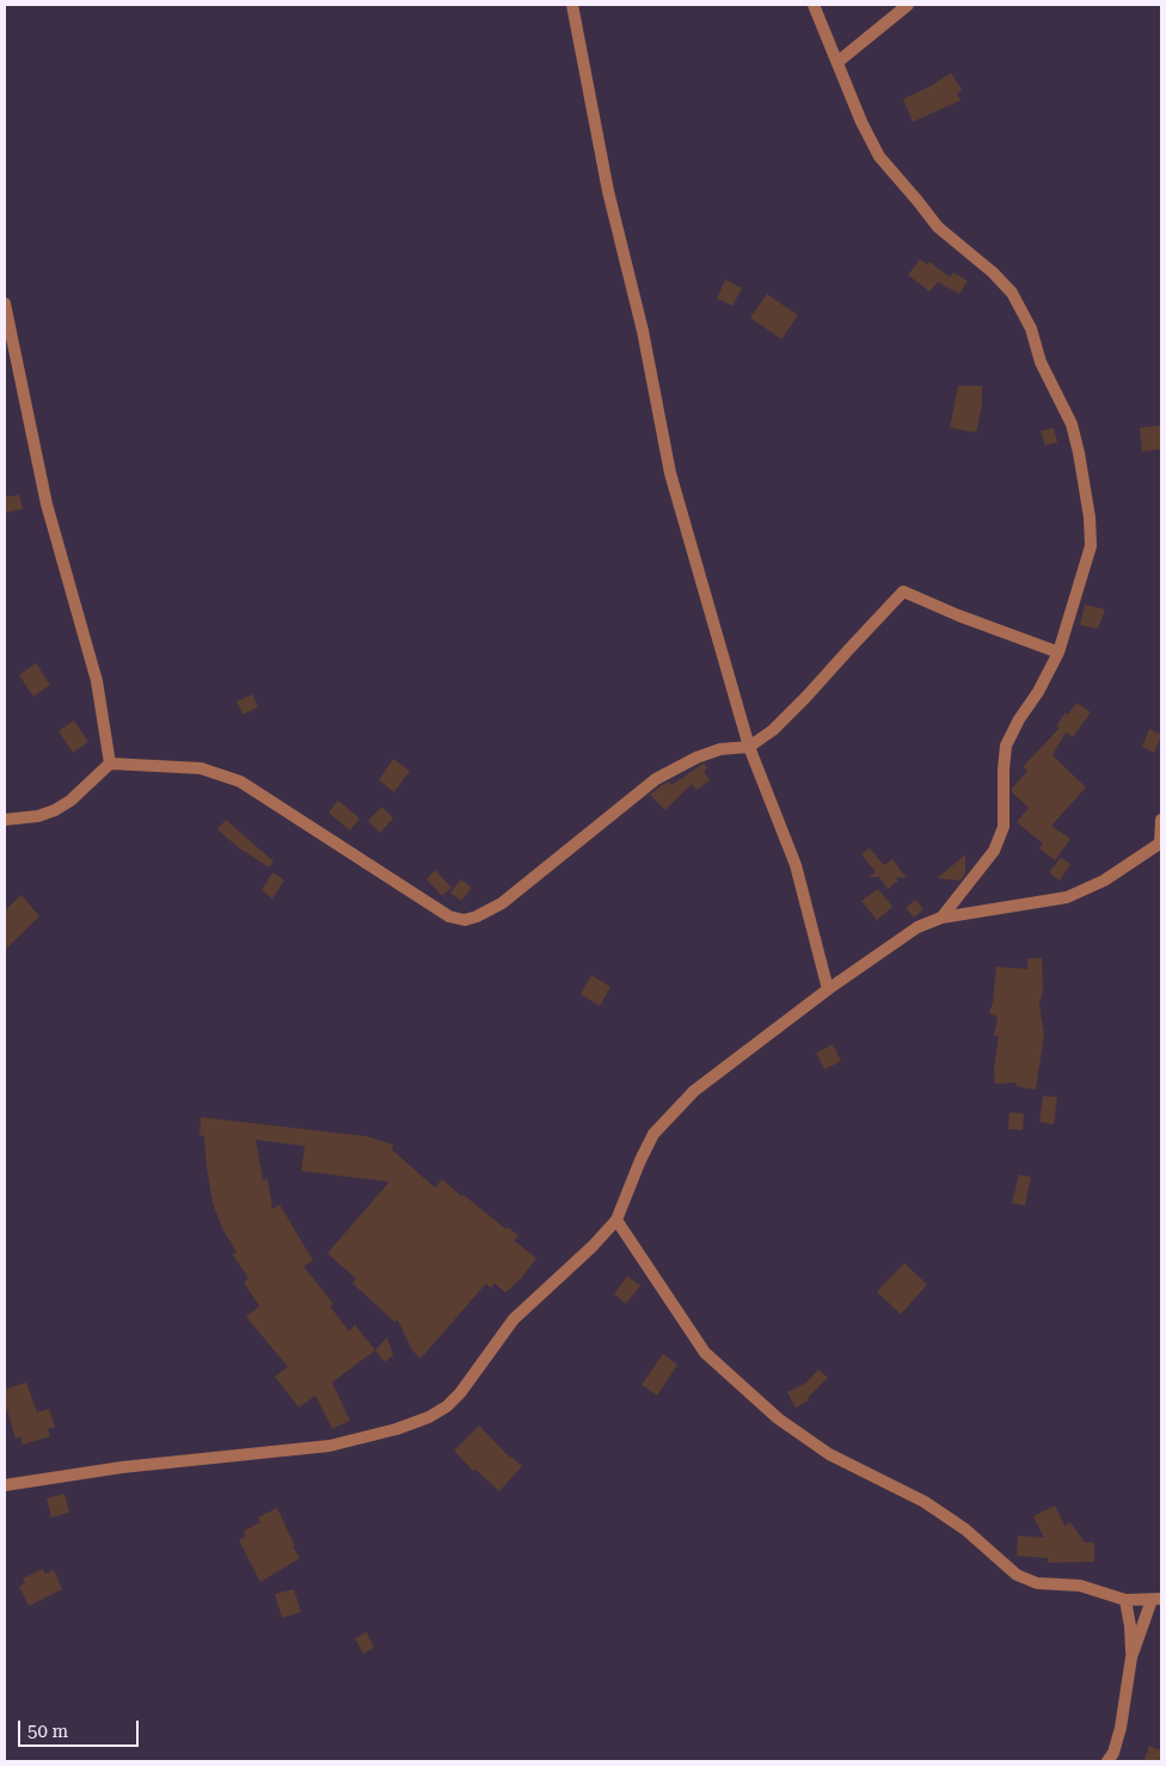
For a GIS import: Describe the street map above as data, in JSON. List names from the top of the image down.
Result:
{
  "scale_bar": "50 m"
}
